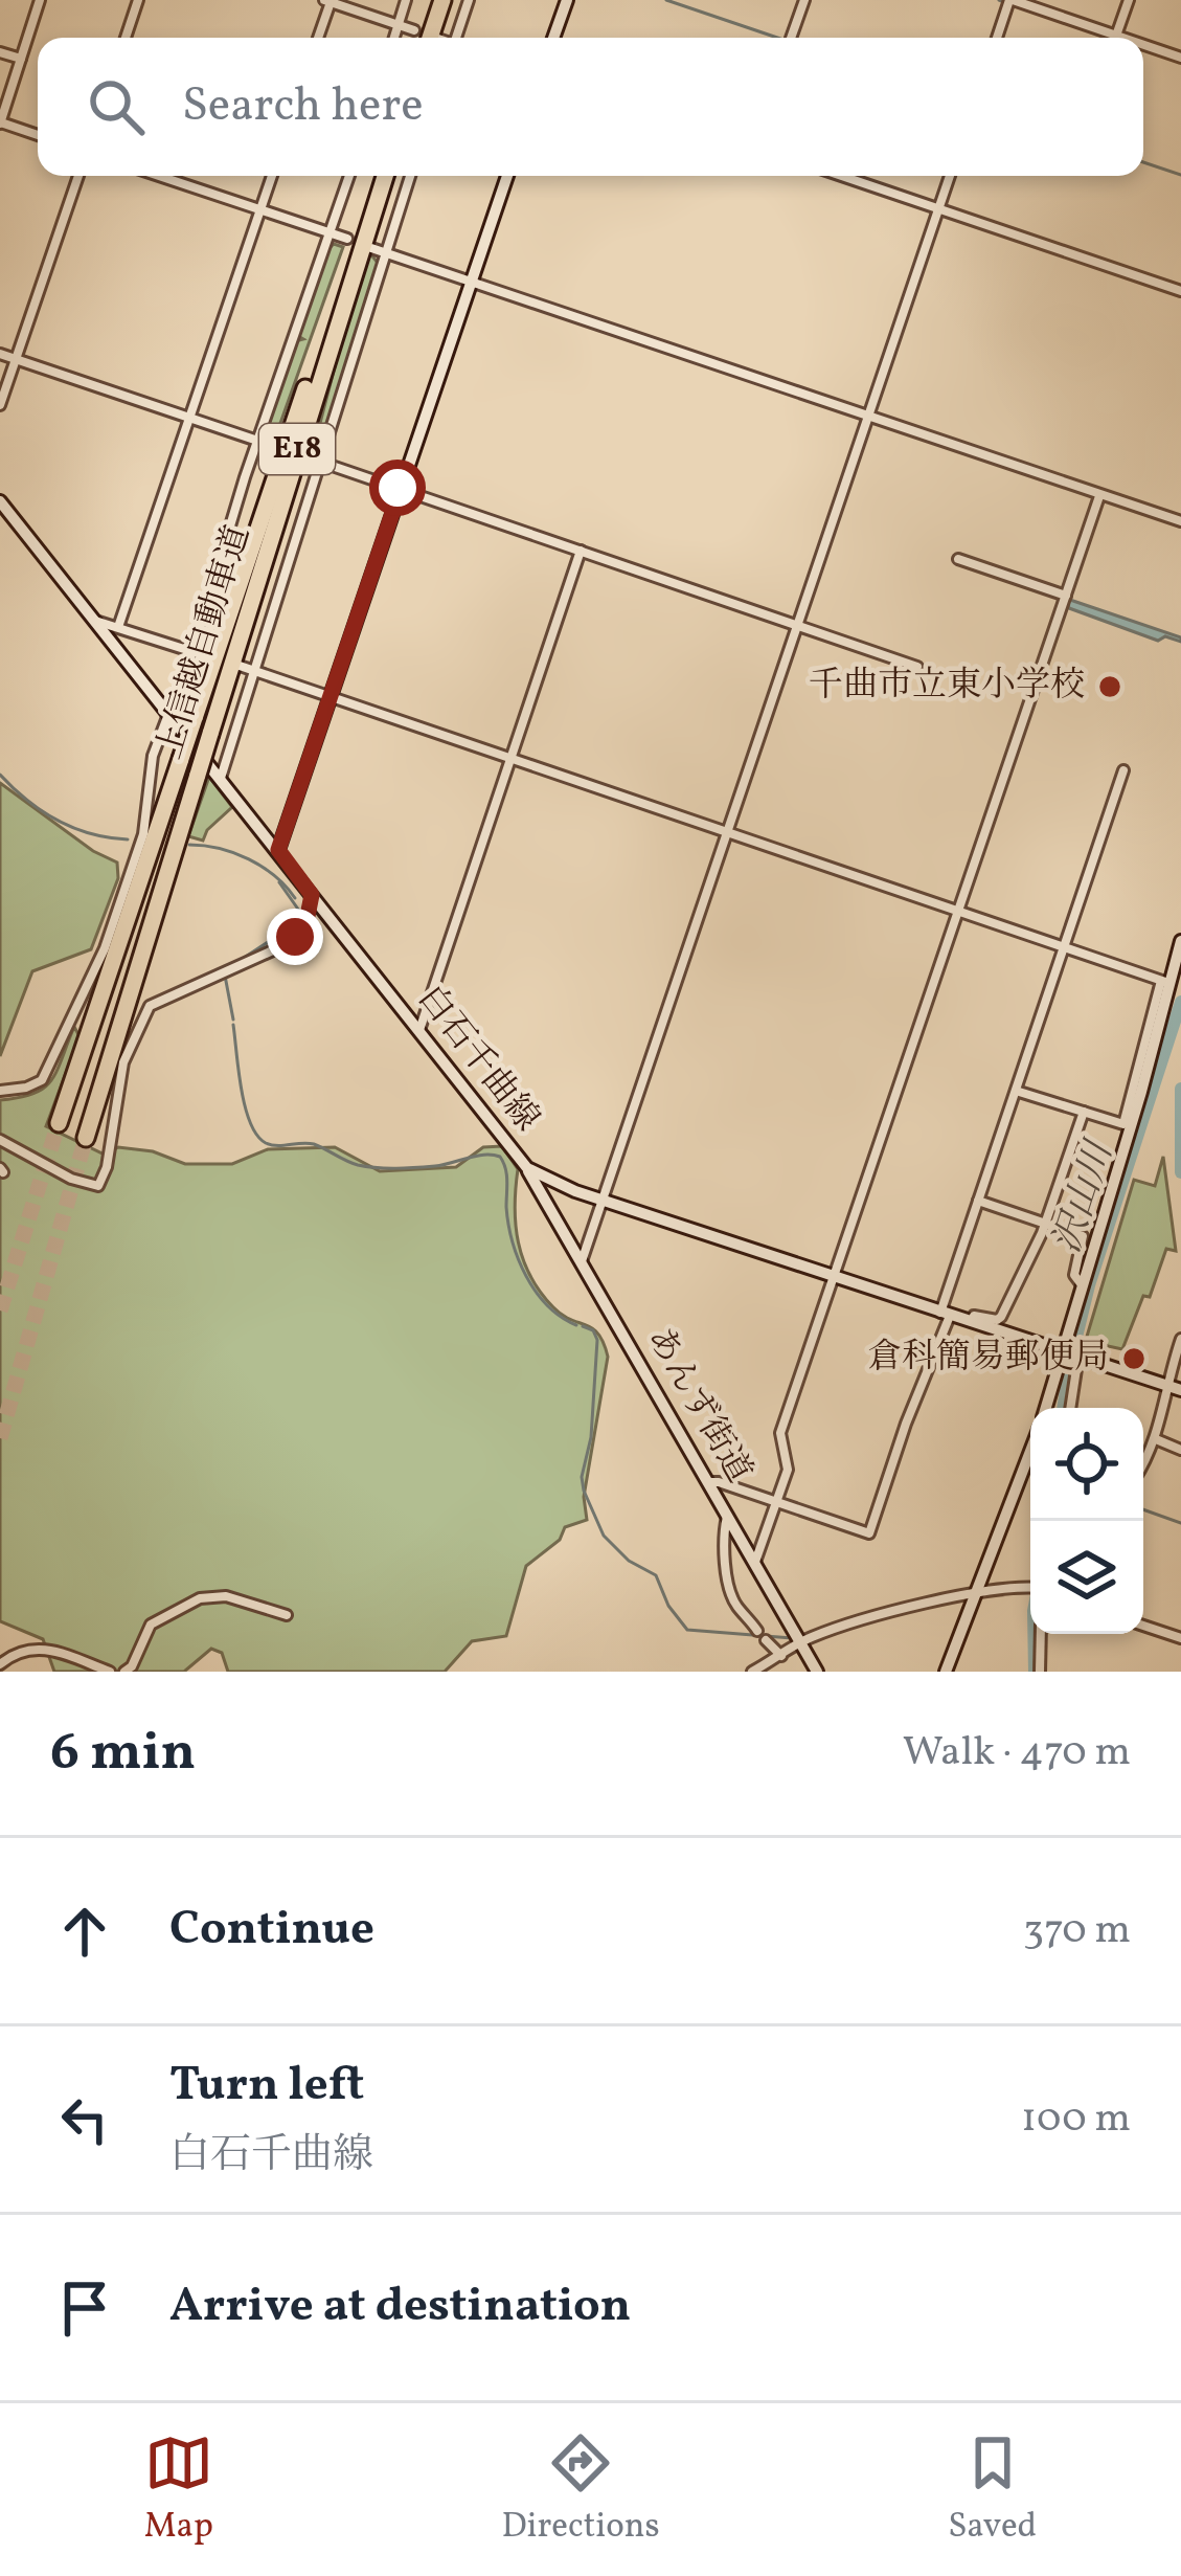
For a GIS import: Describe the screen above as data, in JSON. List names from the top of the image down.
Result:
{
  "streets": {
    "highway": ["E18", "上信越自動車道"],
    "main road": ["白石千曲線", "あんず街道"]
  },
  "crossings": [
    ["白石千曲線", "あんず街道"]
  ],
  "water": ["沢山川"],
  "places": ["千曲市立東小学校", "倉科簡易郵便局"],
  "page": {
    "search": "Search here",
    "heading": ["6 min", "Walk · 470 m"],
    "list": [
      ["Continue", "370 m"],
      ["Turn left", "白石千曲線", "100 m"],
      "Arrive at destination"
    ],
    "nav": ["Map", "Directions", "Saved"]
  }
}
